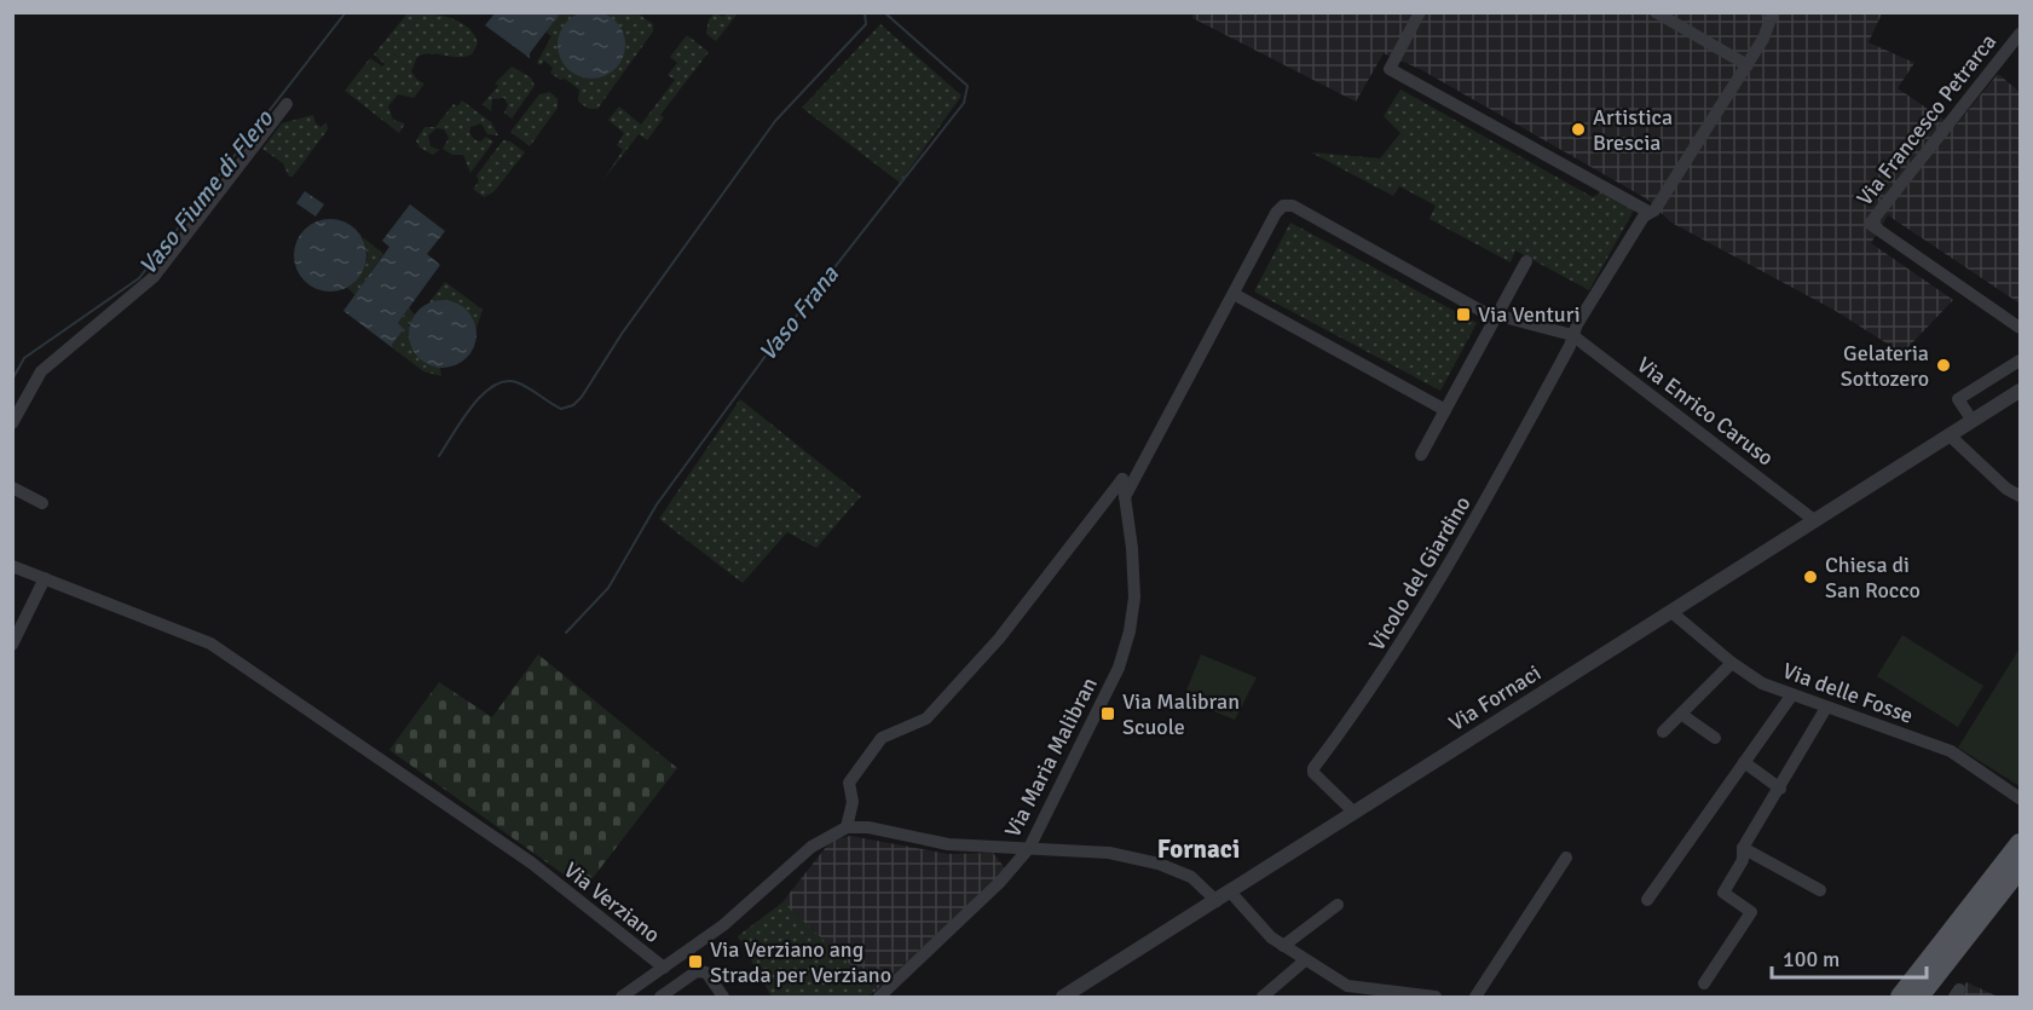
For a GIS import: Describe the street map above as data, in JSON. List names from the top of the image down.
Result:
{
  "streets": {
    "street": [
      "Via Francesco Petrarca",
      "Via Enrico Caruso",
      "Vicolo del Giardino",
      "Via delle Fosse",
      "Via Fornaci",
      "Via Maria Malibran",
      "Via Verziano"
    ]
  },
  "crossings": [
    ["Via Enrico Caruso", "Vicolo del Giardino"],
    ["Via Enrico Caruso", "Via Fornaci"],
    ["Vicolo del Giardino", "Via Fornaci"],
    ["Via delle Fosse", "Via Fornaci"],
    ["Via Maria Malibran", "Via Verziano"]
  ],
  "districts": ["Fornaci"],
  "water": ["Vaso Fiume di Flero", "Vaso Frana"],
  "places": {
    "other": ["Artistica Brescia", "Gelateria Sottozero", "Chiesa di San Rocco"],
    "transit": ["Via Venturi", "Via Malibran Scuole", "Via Verziano ang Strada per Verziano"]
  },
  "scale_bar": "100 m"
}
